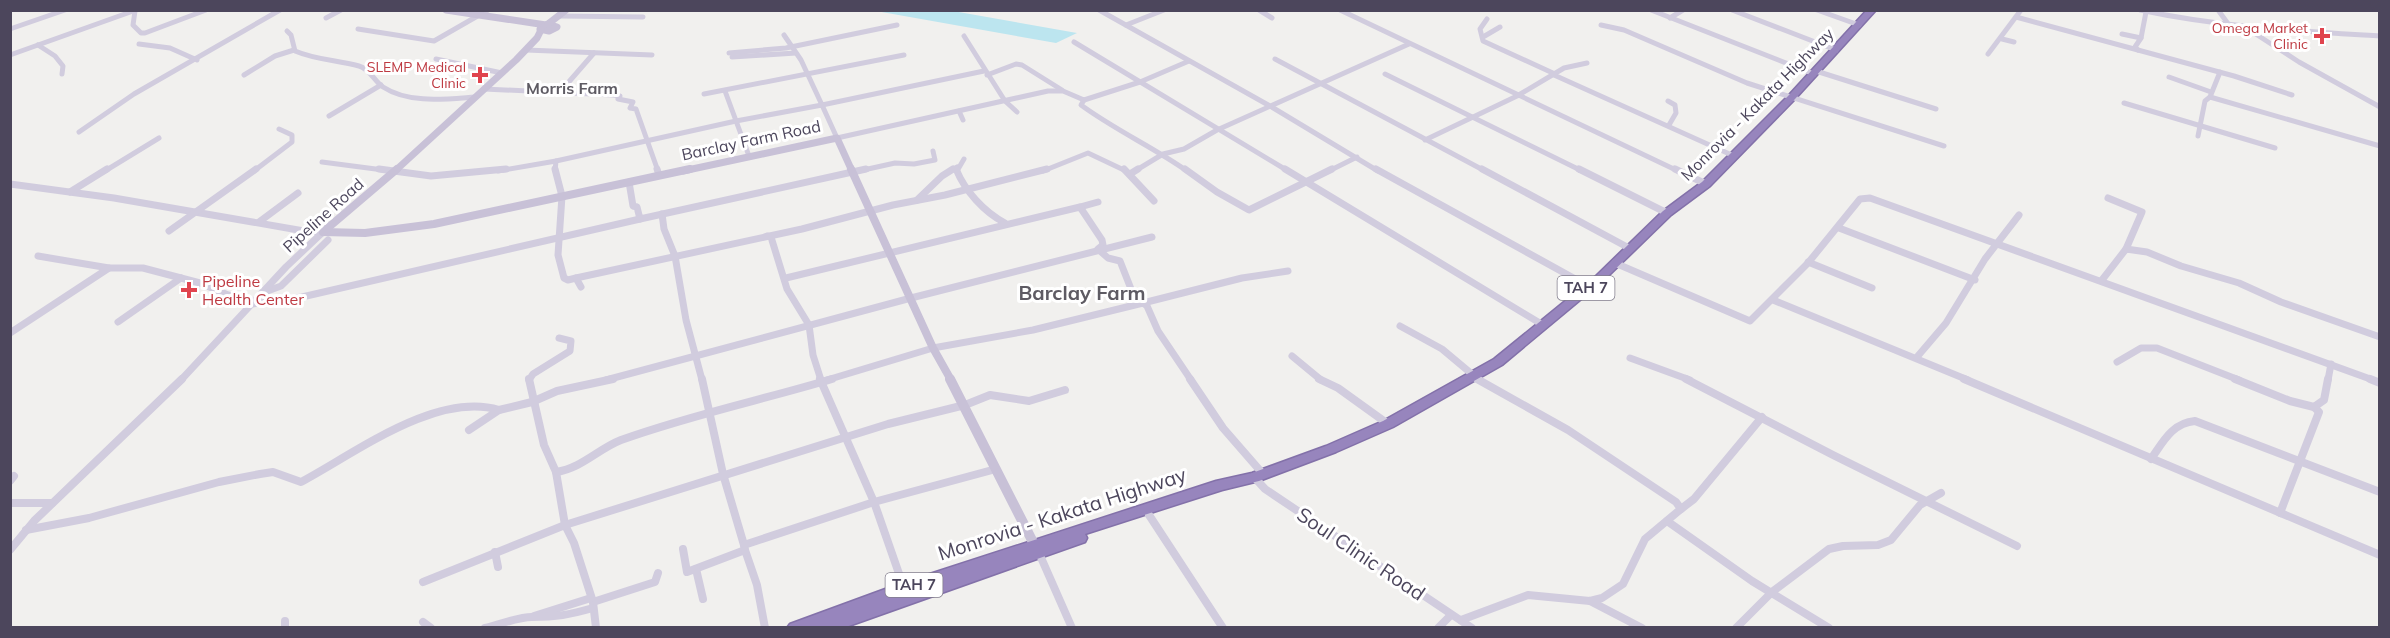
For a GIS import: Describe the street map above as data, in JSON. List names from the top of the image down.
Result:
{
  "streets": {
    "highway": ["Monrovia - Kakata Highway", "TAH 7"],
    "street": ["Barclay Farm Road", "Pipeline Road", "Soul Clinic Road"]
  },
  "crossings": [
    ["Monrovia - Kakata Highway", "Barclay Farm Road"],
    ["Monrovia - Kakata Highway", "Soul Clinic Road"],
    ["Barclay Farm Road", "Pipeline Road"]
  ],
  "districts": ["Morris Farm", "Barclay Farm"],
  "places": {
    "health": ["Omega Market Clinic", "SLEMP Medical Clinic", "Pipeline Health Center"]
  }
}
